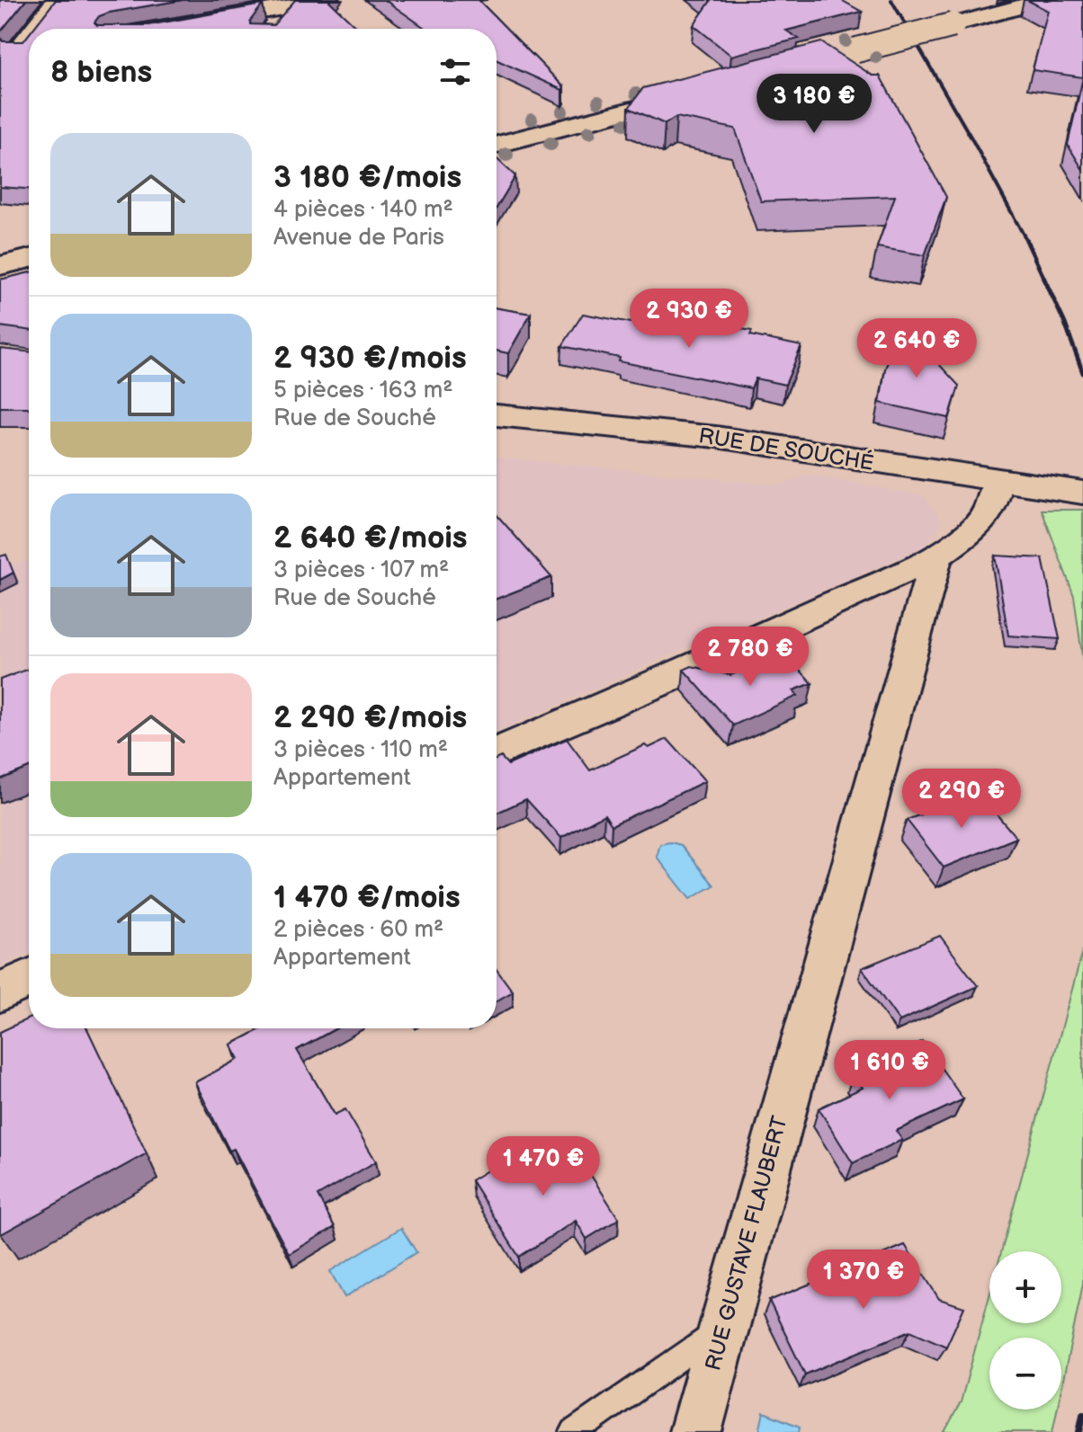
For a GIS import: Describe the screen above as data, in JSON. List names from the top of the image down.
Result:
{
  "streets": {
    "street": ["RUE DE SOUCHÉ", "RUE GUSTAVE FLAUBERT"]
  },
  "page": {
    "heading": "8 biens",
    "price": [
      "3 180 €",
      "2 930 €",
      "2 640 €",
      "2 780 €",
      "2 290 €",
      "1 610 €",
      "1 470 €",
      "1 370 €"
    ],
    "list": [
      {
        "name": "3 180 €/mois",
        "note": "4 pièces · 140 m² · Avenue de Paris"
      },
      {
        "name": "2 930 €/mois",
        "note": "5 pièces · 163 m² · Rue de Souché"
      },
      {
        "name": "2 640 €/mois",
        "note": "3 pièces · 107 m² · Rue de Souché"
      },
      {
        "name": "2 290 €/mois",
        "note": "3 pièces · 110 m² · Appartement"
      },
      {
        "name": "1 470 €/mois",
        "note": "2 pièces · 60 m² · Appartement"
      }
    ],
    "map_buttons": ["+", "−"]
  }
}
